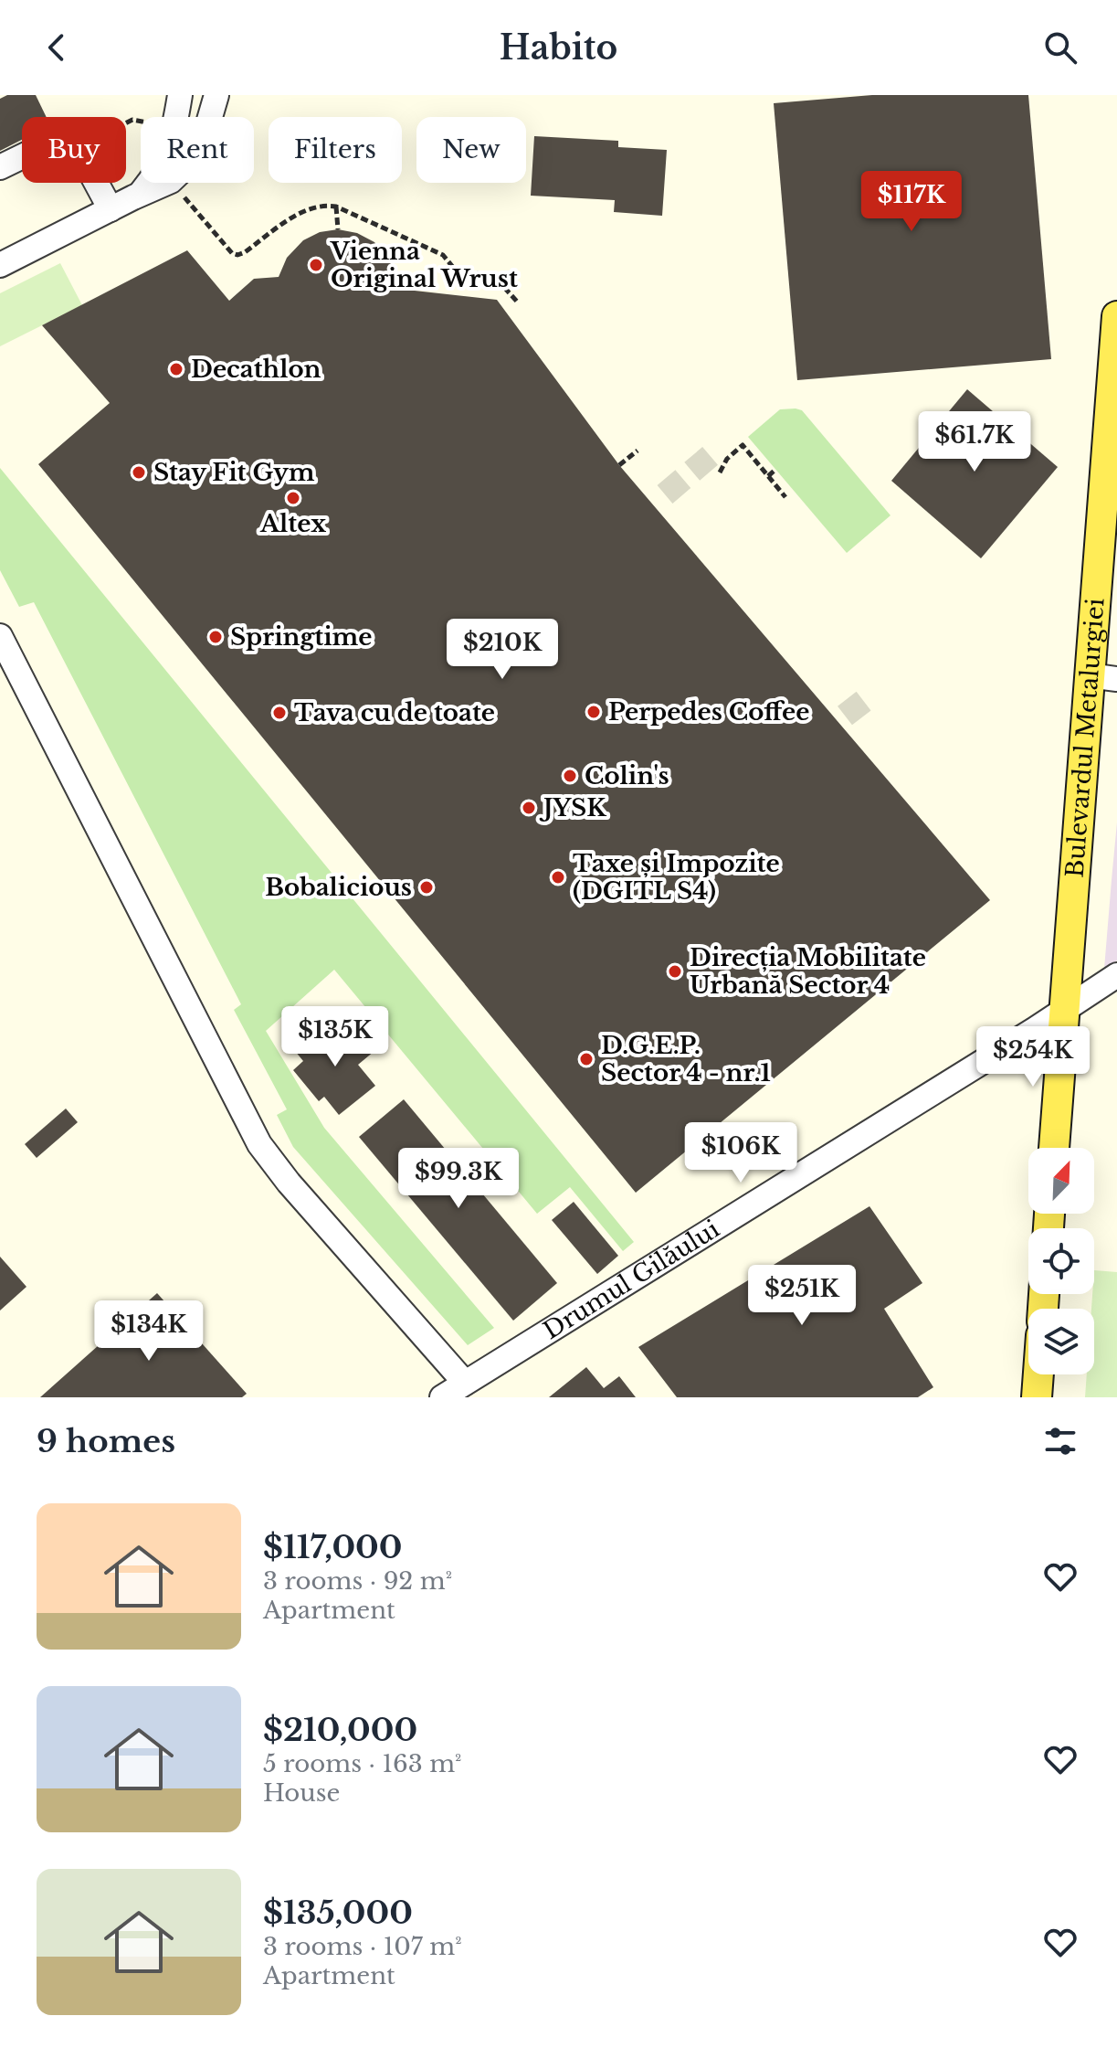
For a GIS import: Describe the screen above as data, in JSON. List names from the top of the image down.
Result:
{
  "streets": {
    "main road": ["Bulevardul Metalurgiei"],
    "street": ["Drumul Gilăului"]
  },
  "crossings": [
    ["Bulevardul Metalurgiei", "Drumul Gilăului"]
  ],
  "places": [
    "Vienna Original Wrust",
    "Decathlon",
    "Stay Fit Gym",
    "Altex",
    "Springtime",
    "Perpedes Coffee",
    "Tava cu de toate",
    "Colin's",
    "JYSK",
    "Taxe și Impozite (DGITL S4)",
    "Bobalicious",
    "Direcția Mobilitate Urbană Sector 4",
    "D.G.E.P. Sector 4 - nr.1"
  ],
  "north": "top right",
  "page": {
    "header": "Habito",
    "chip": [
      "Buy",
      "Rent",
      "Filters",
      "New"
    ],
    "price": [
      "$117K",
      "$61.7K",
      "$210K",
      "$135K",
      "$254K",
      "$106K",
      "$99.3K",
      "$251K",
      "$134K"
    ],
    "heading": "9 homes",
    "list": [
      {
        "name": "$117,000",
        "note": "3 rooms · 92 m² · Apartment"
      },
      {
        "name": "$210,000",
        "note": "5 rooms · 163 m² · House"
      },
      {
        "name": "$135,000",
        "note": "3 rooms · 107 m² · Apartment"
      }
    ]
  }
}
